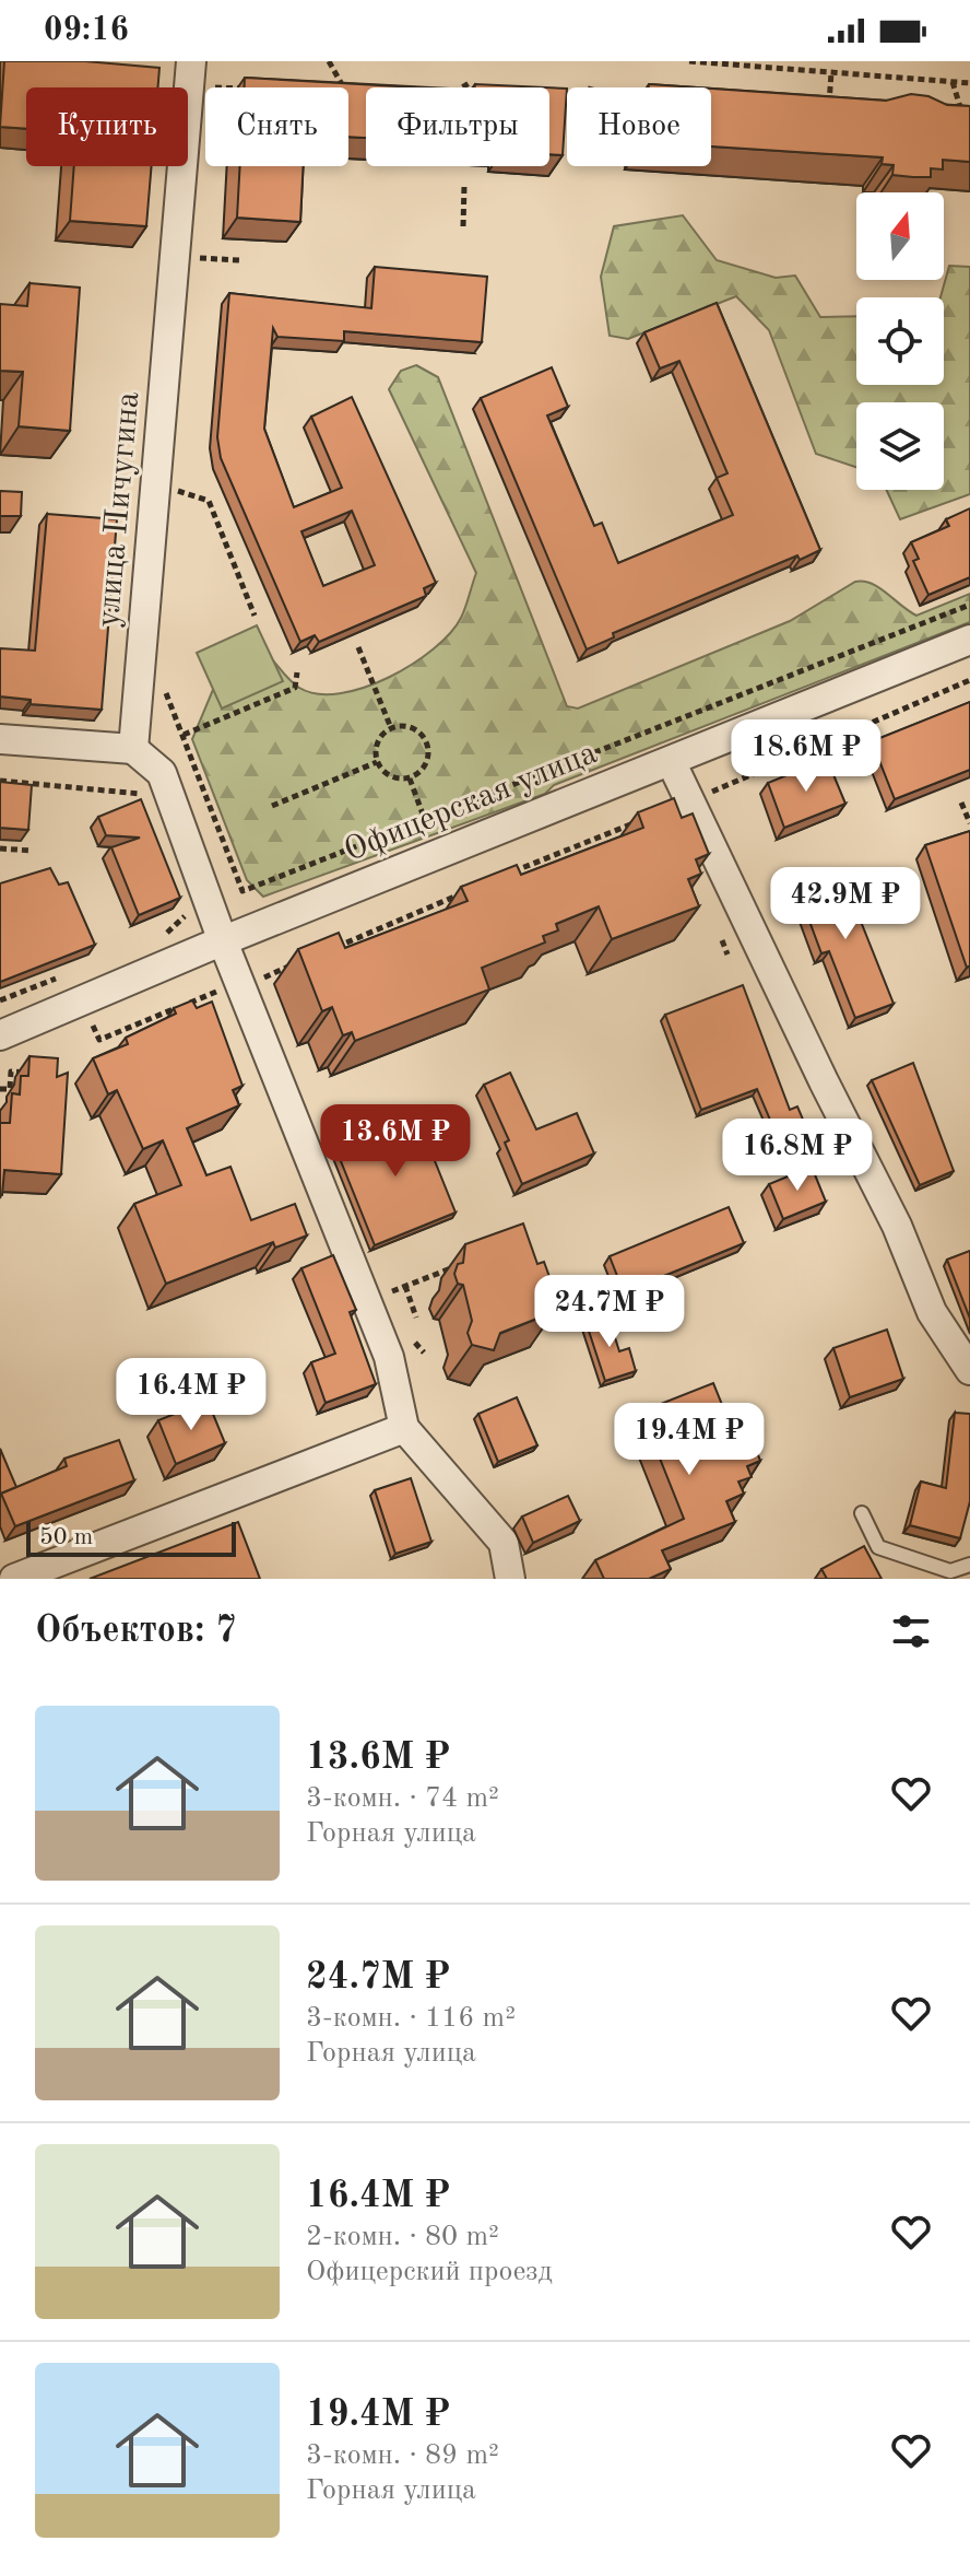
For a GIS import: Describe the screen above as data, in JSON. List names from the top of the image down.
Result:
{
  "streets": {
    "street": ["улица Пичугина", "Офицерская улица"]
  },
  "scale_bar": "50 m",
  "north": "top",
  "page": {
    "status": "09:16",
    "chip": [
      "Купить",
      "Снять",
      "Фильтры",
      "Новое"
    ],
    "price": [
      "18.6M ₽",
      "42.9M ₽",
      "13.6M ₽",
      "16.8M ₽",
      "24.7M ₽",
      "16.4M ₽",
      "19.4M ₽"
    ],
    "scale": "50 m",
    "heading": "Объектов: 7",
    "list": [
      {
        "name": "13.6M ₽",
        "note": "3-комн. · 74 m² · Горная улица"
      },
      {
        "name": "24.7M ₽",
        "note": "3-комн. · 116 m² · Горная улица"
      },
      {
        "name": "16.4M ₽",
        "note": "2-комн. · 80 m² · Офицерский проезд"
      },
      {
        "name": "19.4M ₽",
        "note": "3-комн. · 89 m² · Горная улица"
      }
    ]
  }
}
